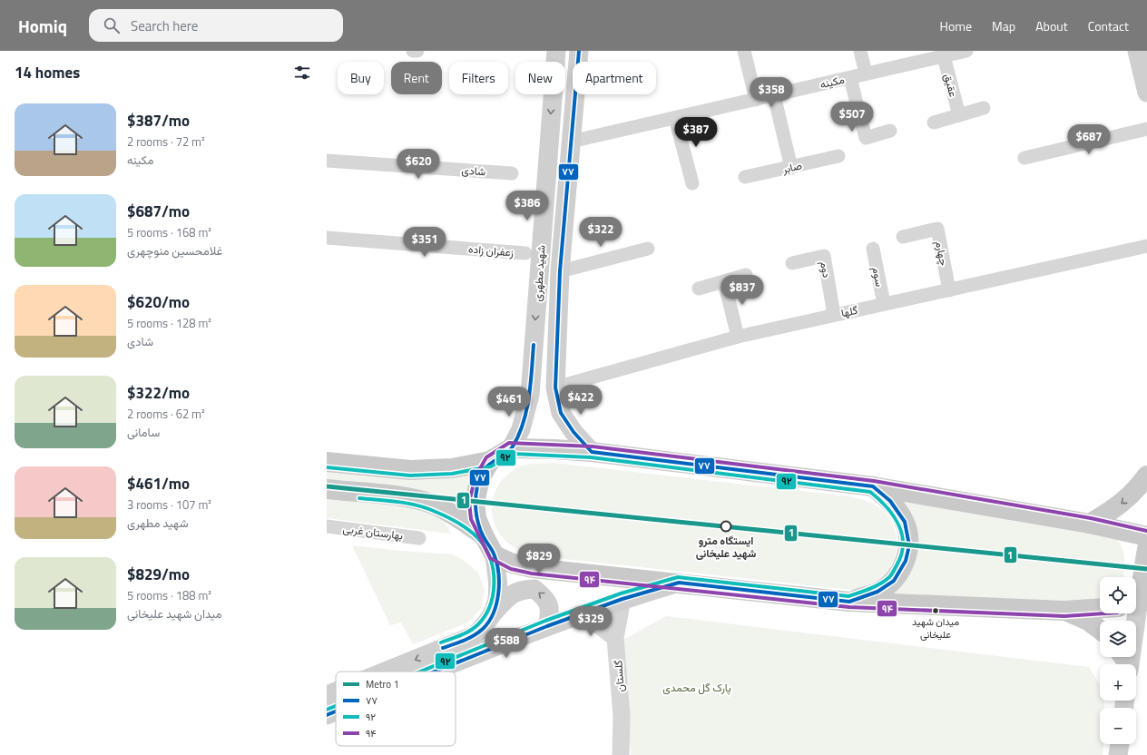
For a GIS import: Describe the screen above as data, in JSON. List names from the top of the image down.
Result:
{
  "streets": {
    "main road": ["شهید مطهری"],
    "street": [
      "مکینه",
      "عقیق",
      "صابر",
      "شادی",
      "زعفران زاده",
      "چهارم",
      "دوم",
      "سوم",
      "گلها",
      "بهارستان غربی",
      "گلستان"
    ]
  },
  "crossings": [
    ["مکینه", "عقیق"],
    ["مکینه", "شهید مطهری"],
    ["چهارم", "گلها"],
    ["دوم", "گلها"],
    ["شهید مطهری", "گلها"],
    ["سوم", "گلها"]
  ],
  "parks": ["پارک گل محمدی"],
  "places": ["ایستگاه مترو شهید علیخانی", "میدان شهید علیخانی"],
  "lines": [
    "transit line ۷۷",
    "transit line ۹۴",
    "transit line ۹۲",
    "metro line 1"
  ],
  "legend": [
    "Metro 1",
    "۷۷",
    "۹۲",
    "۹۴"
  ],
  "page": {
    "header": "Homiq",
    "search": "Search here",
    "nav": [
      "Home",
      "Map",
      "About",
      "Contact"
    ],
    "heading": "14 homes",
    "chip": [
      "Buy",
      "Rent",
      "Filters",
      "New",
      "Apartment"
    ],
    "price": [
      "$358",
      "$507",
      "$387",
      "$687",
      "$620",
      "$386",
      "$322",
      "$351",
      "$837",
      "$422",
      "$461",
      "$829",
      "$329",
      "$588"
    ],
    "list": [
      {
        "name": "$387/mo",
        "note": "2 rooms · 72 m² · مکینه"
      },
      {
        "name": "$687/mo",
        "note": "5 rooms · 168 m² · غلامحسین منوچهری"
      },
      {
        "name": "$620/mo",
        "note": "5 rooms · 128 m² · شادی"
      },
      {
        "name": "$322/mo",
        "note": "2 rooms · 62 m² · سامانی"
      },
      {
        "name": "$461/mo",
        "note": "3 rooms · 107 m² · شهید مطهری"
      },
      {
        "name": "$829/mo",
        "note": "5 rooms · 188 m² · میدان شهید علیخانی"
      }
    ],
    "map_buttons": ["+", "−"]
  }
}
